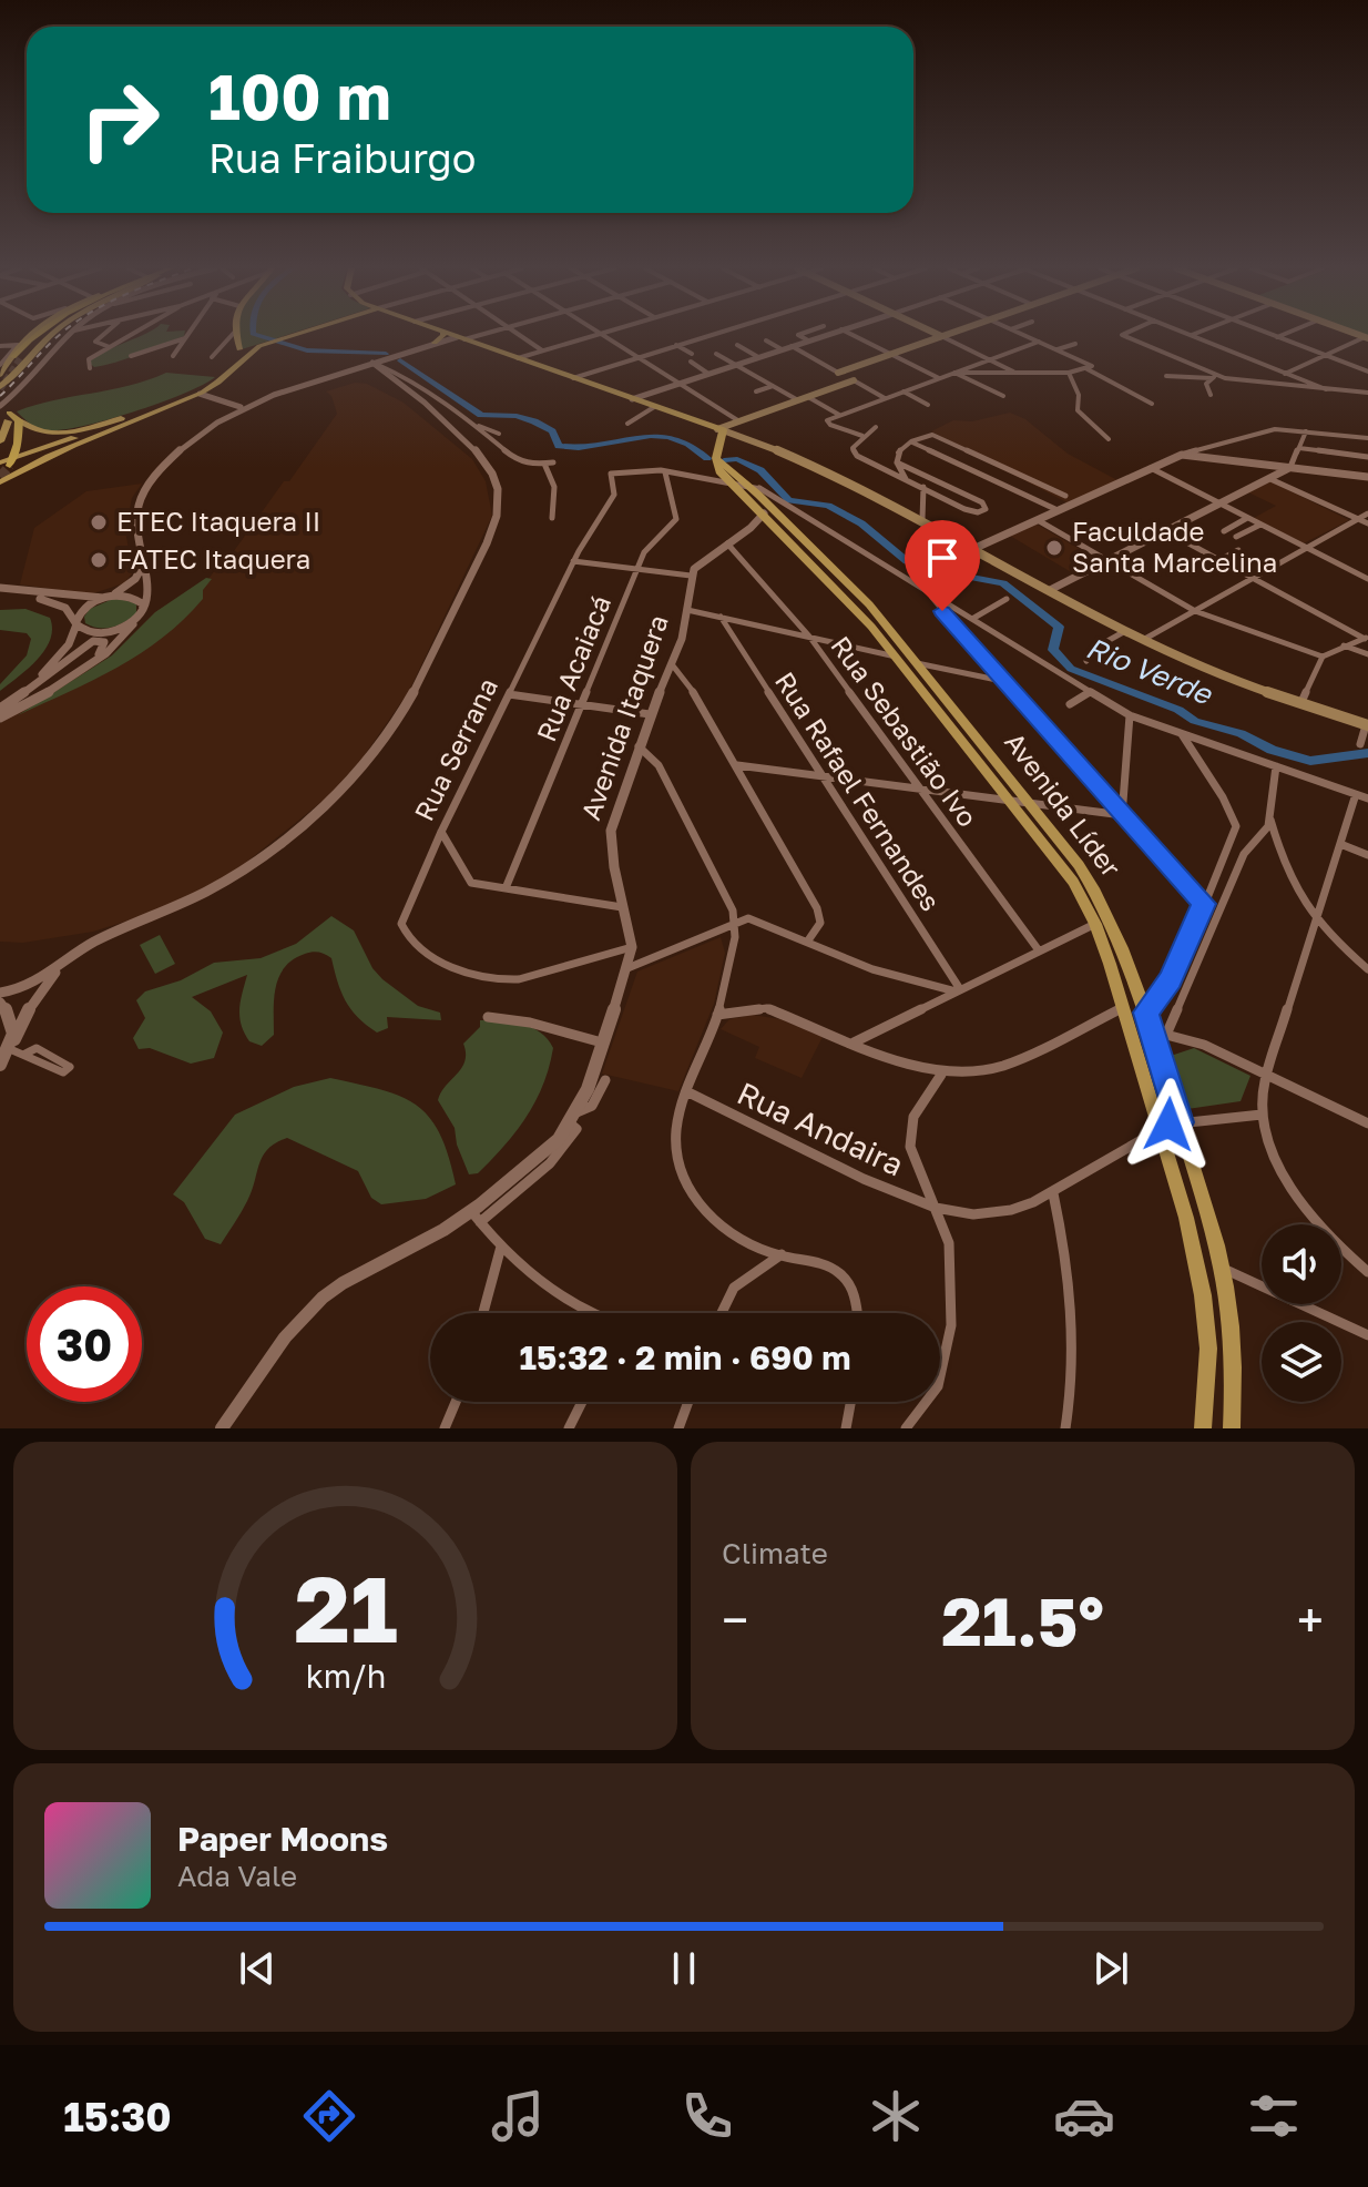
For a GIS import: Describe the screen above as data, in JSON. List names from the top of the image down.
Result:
{
  "streets": {
    "main road": ["Avenida Líder"],
    "street": [
      "Rua Acaiacá",
      "Avenida Itaquera",
      "Rua Sebastião Ivo",
      "Rua Serrana",
      "Rua Rafael Fernandes",
      "Rua Andaira"
    ]
  },
  "crossings": [
    ["Rua Acaiacá", "Rua Serrana"],
    ["Avenida Itaquera", "Rua Serrana"],
    ["Rua Serrana", "Avenida Líder"],
    ["Avenida Líder", "Rua Andaira"]
  ],
  "water": ["Rio Verde"],
  "places": ["ETEC Itaquera II", "Faculdade Santa Marcelina", "FATEC Itaquera"],
  "page": {
    "turn": ["100 m", "Rua Fraiburgo"],
    "limit": "30",
    "trip": "15:32 · 2 min · 690 m",
    "tile": "Climate",
    "heat": ["−", "21.5°", "+"],
    "song": ["Paper Moons", "Ada Vale"],
    "tabs": "15:30",
    "gauge": ["21", "km/h"]
  }
}
